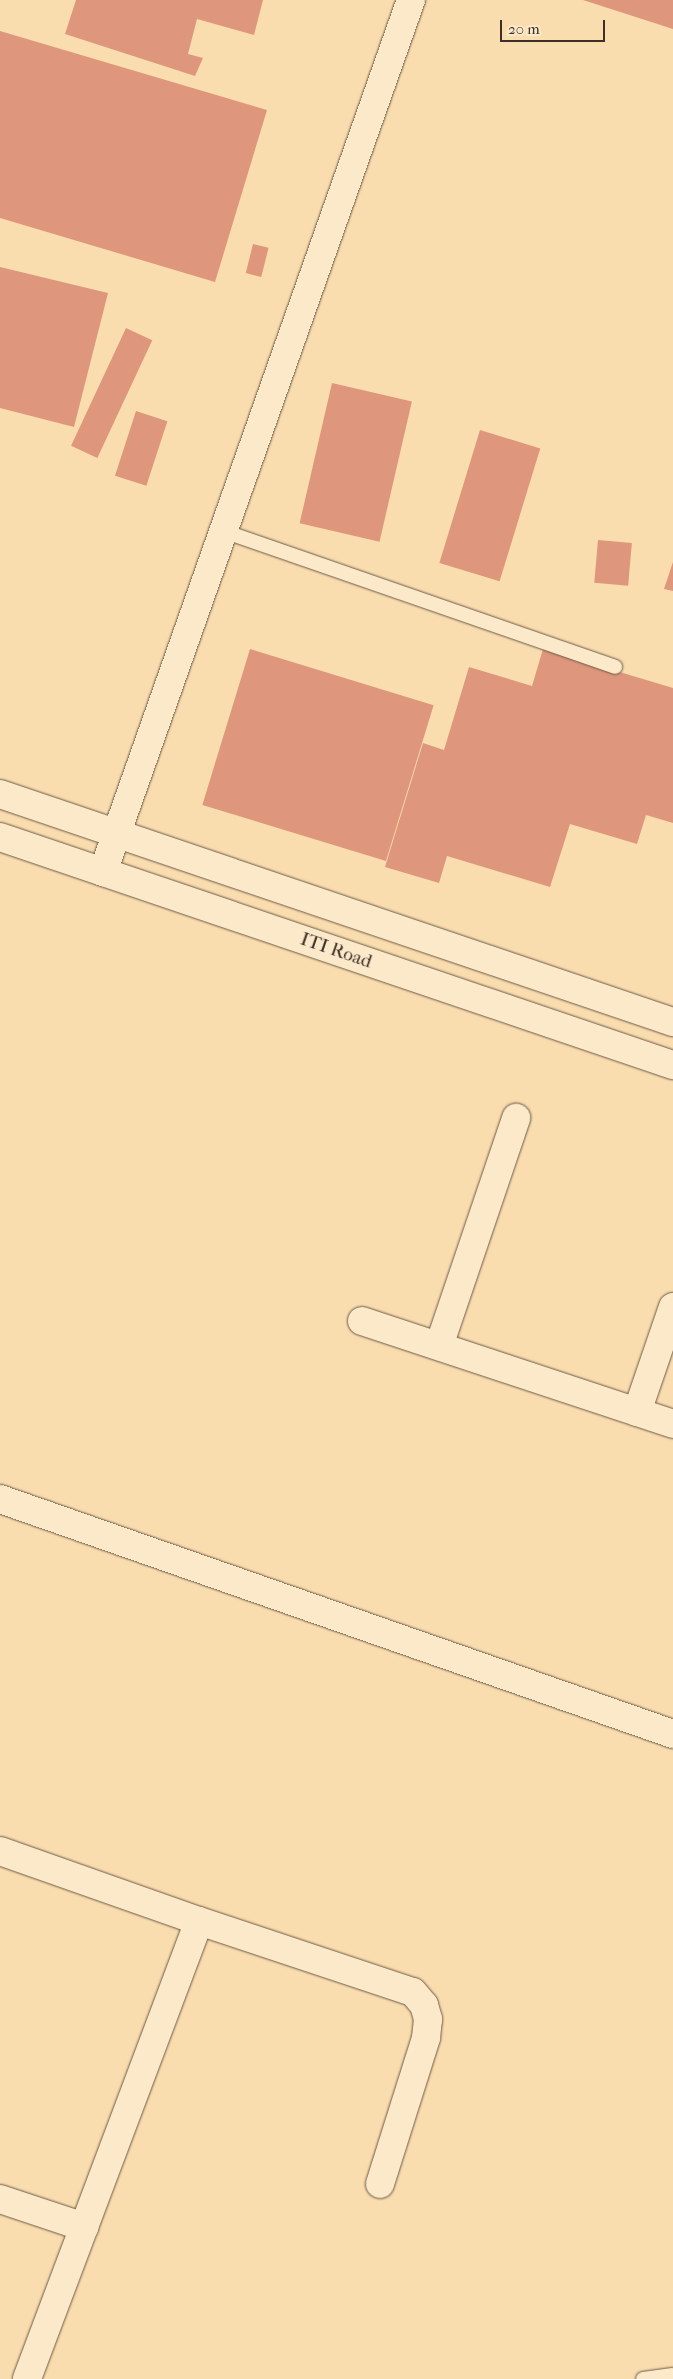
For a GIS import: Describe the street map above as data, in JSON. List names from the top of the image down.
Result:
{
  "streets": {
    "street": ["ITI Road"]
  },
  "scale_bar": "20 m"
}
